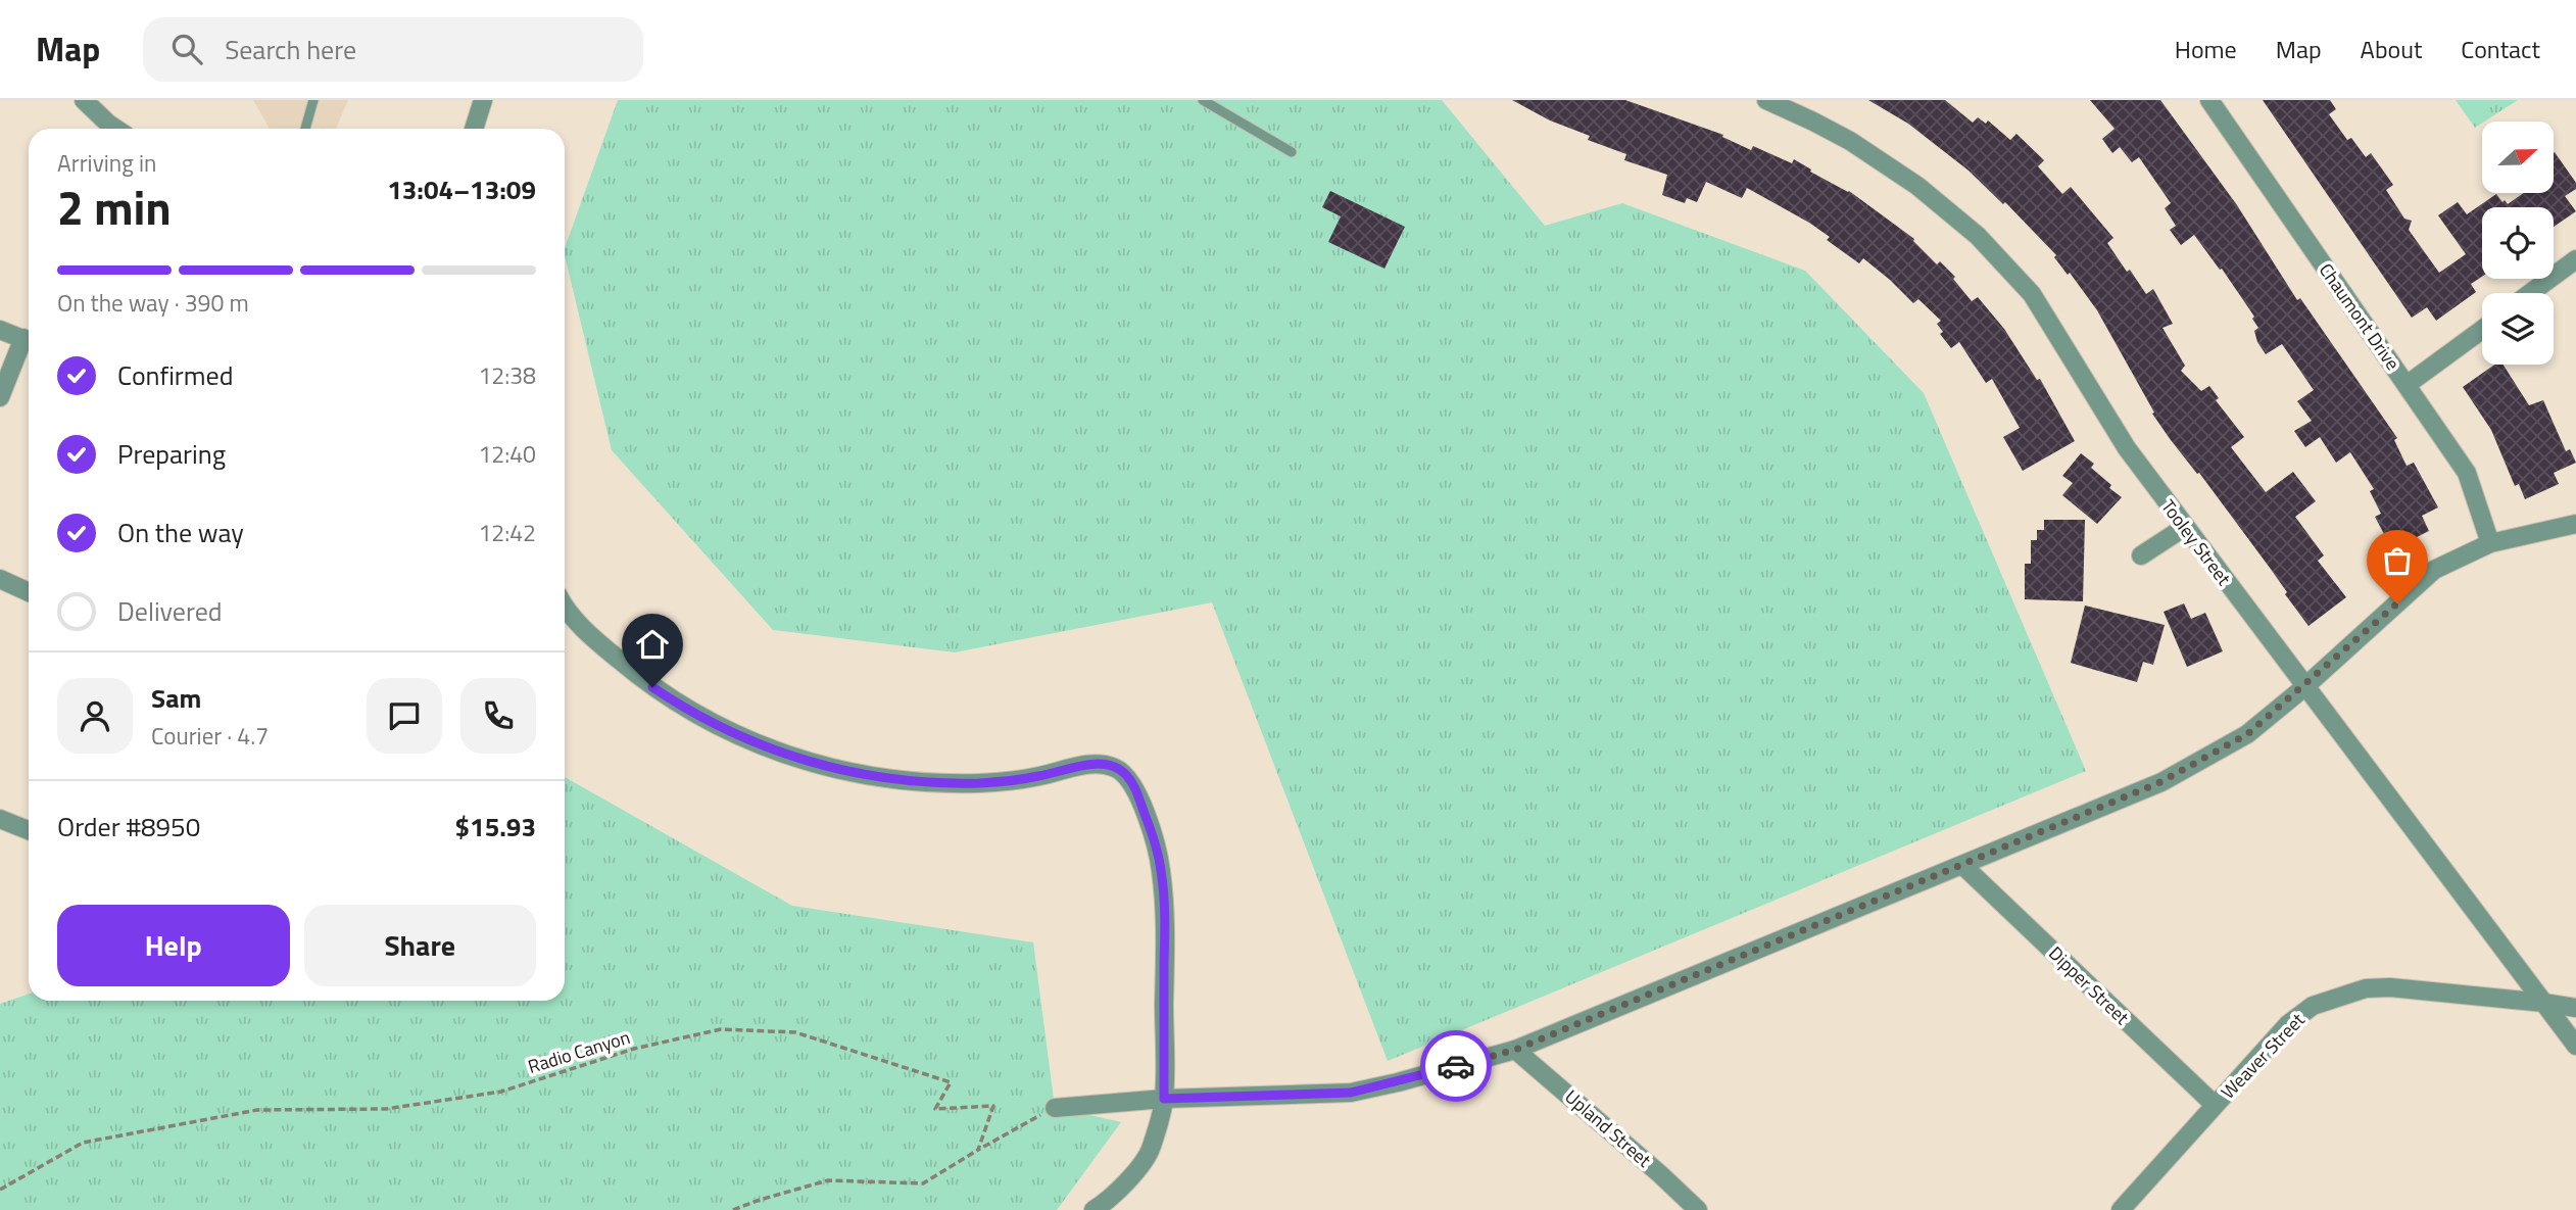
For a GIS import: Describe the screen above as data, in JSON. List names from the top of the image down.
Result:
{
  "streets": {
    "street": [
      "Chaumont Drive",
      "Tooley Street",
      "Dipper Street",
      "Weaver Street",
      "Upland Street"
    ],
    "path": ["Radio Canyon"]
  },
  "crossings": [
    ["Tooley Street", "Weaver Street"],
    ["Dipper Street", "Weaver Street"]
  ],
  "north": "right",
  "page": {
    "header": "Map",
    "search": "Search here",
    "nav": [
      "Home",
      "Map",
      "About",
      "Contact"
    ],
    "heading": ["2 min", "Arriving in", "13:04–13:09"],
    "panel": [
      "Sam",
      "Courier · 4.7",
      "Order #8950",
      "$15.93"
    ],
    "bar": "On the way · 390 m",
    "list": [
      ["Confirmed", "12:38"],
      ["Preparing", "12:40"],
      ["On the way", "12:42"],
      "Delivered"
    ],
    "buttons": ["Help", "Share"]
  }
}
